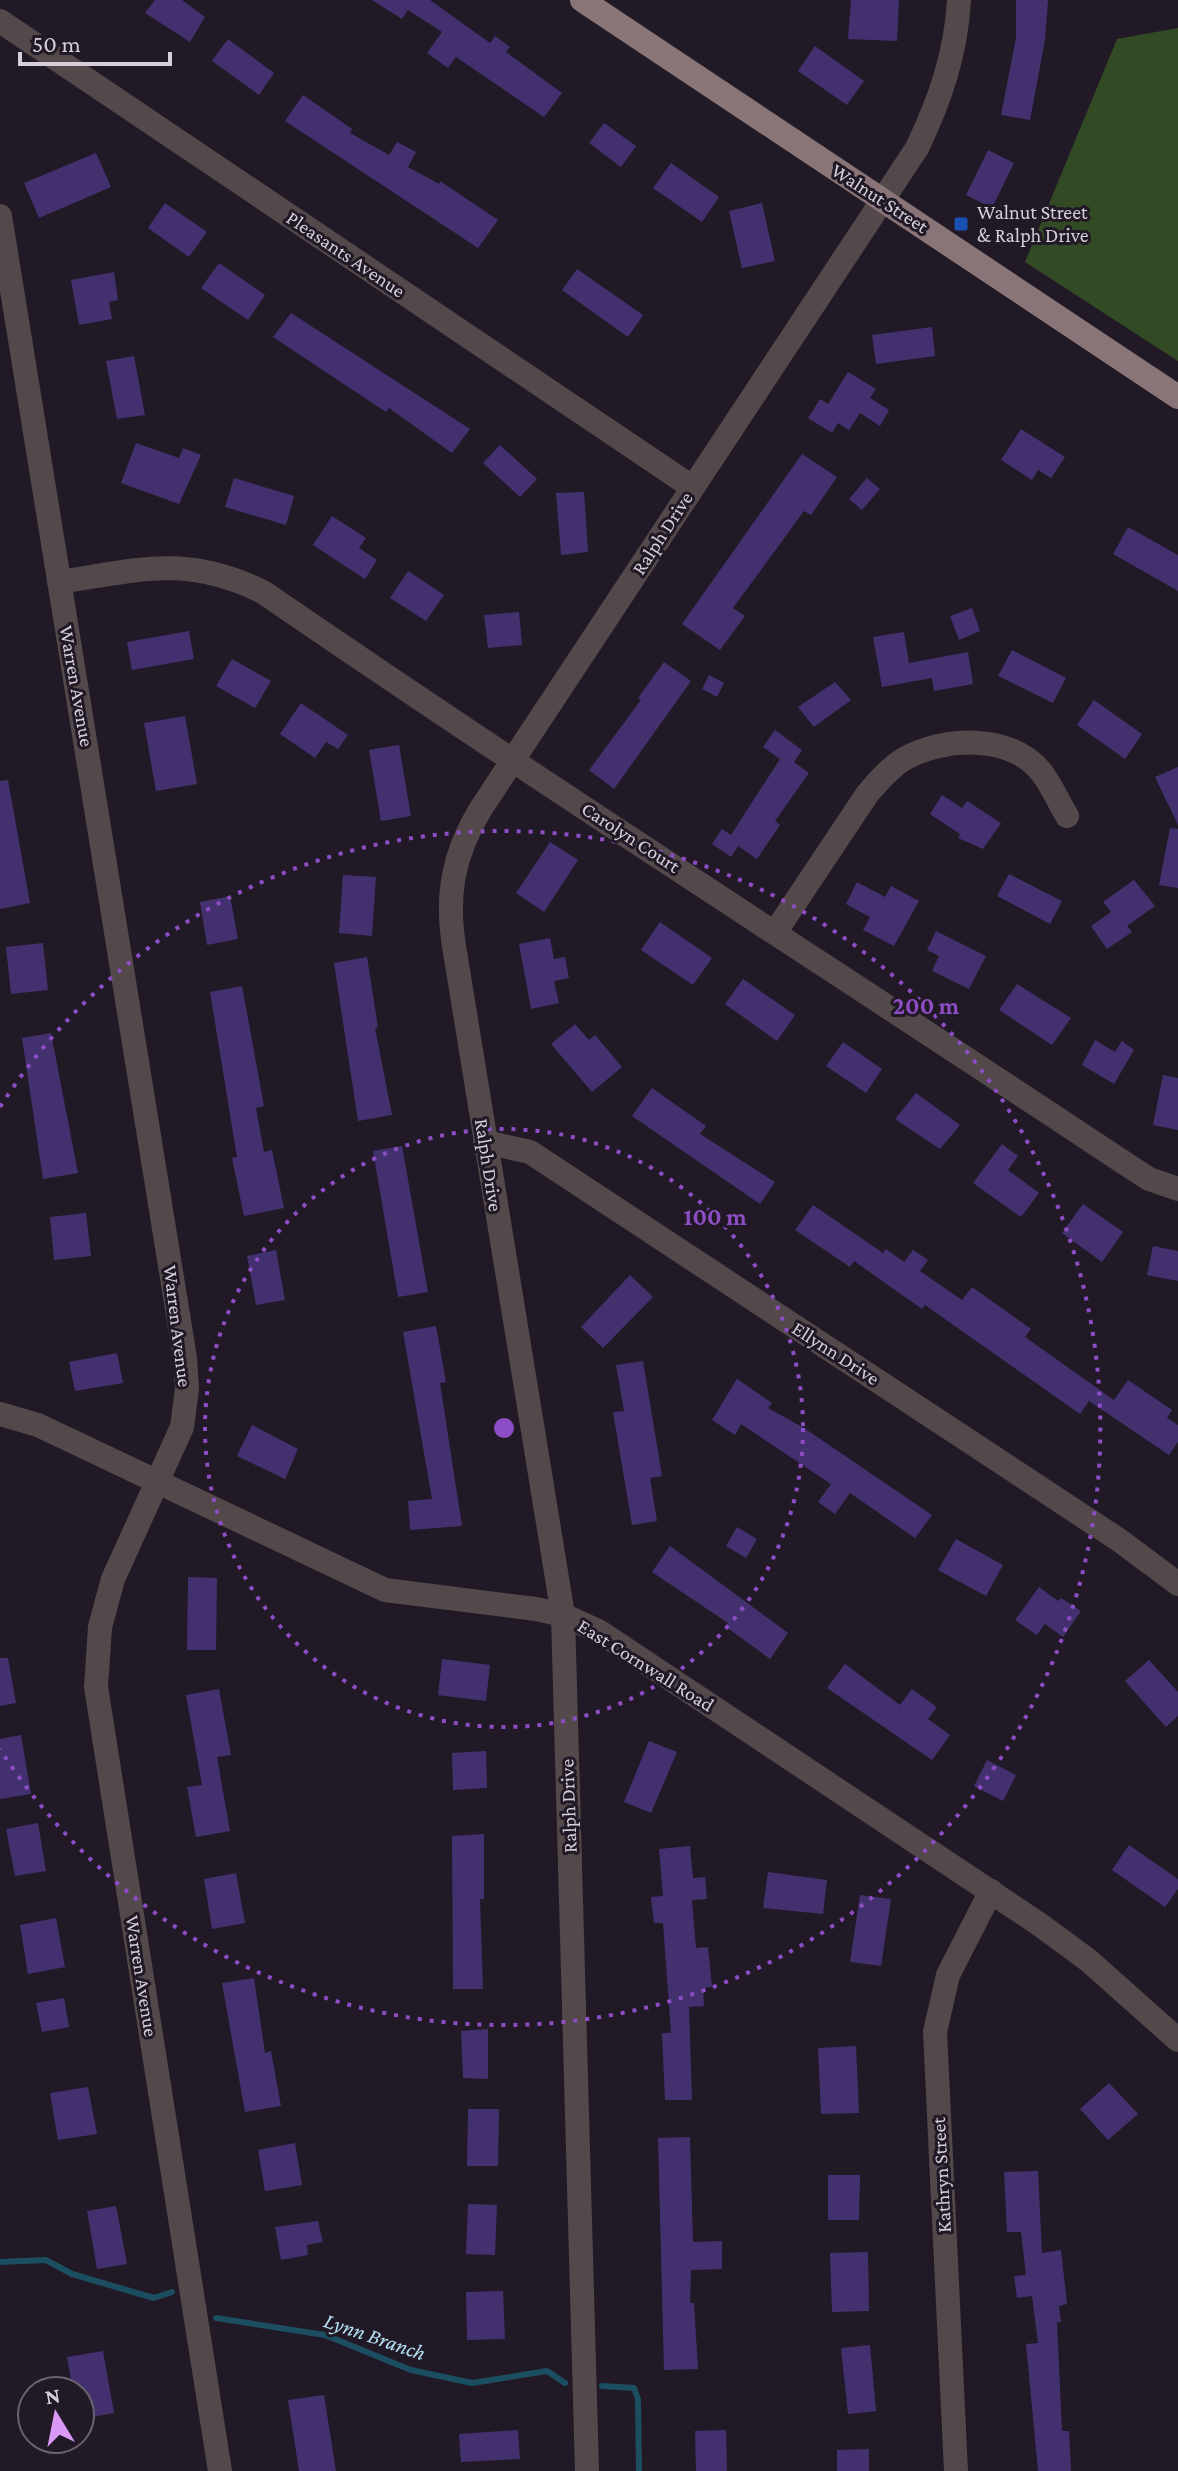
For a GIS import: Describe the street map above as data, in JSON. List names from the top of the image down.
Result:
{
  "streets": {
    "main road": ["Walnut Street"],
    "street": [
      "Pleasants Avenue",
      "Ralph Drive",
      "Warren Avenue",
      "Carolyn Court",
      "Ellynn Drive",
      "East Cornwall Road",
      "Kathryn Street"
    ]
  },
  "crossings": [
    ["Walnut Street", "Ralph Drive"],
    ["Pleasants Avenue", "Ralph Drive"],
    ["Ralph Drive", "Carolyn Court"],
    ["Ralph Drive", "Ellynn Drive"],
    ["Ralph Drive", "East Cornwall Road"],
    ["Warren Avenue", "Carolyn Court"],
    ["Warren Avenue", "East Cornwall Road"],
    ["East Cornwall Road", "Kathryn Street"]
  ],
  "water": ["Lynn Branch"],
  "places": {
    "transit": ["Walnut Street & Ralph Drive"]
  },
  "scale_bar": "50 m",
  "north": "top",
  "rings": ["200 m", "100 m"]
}
